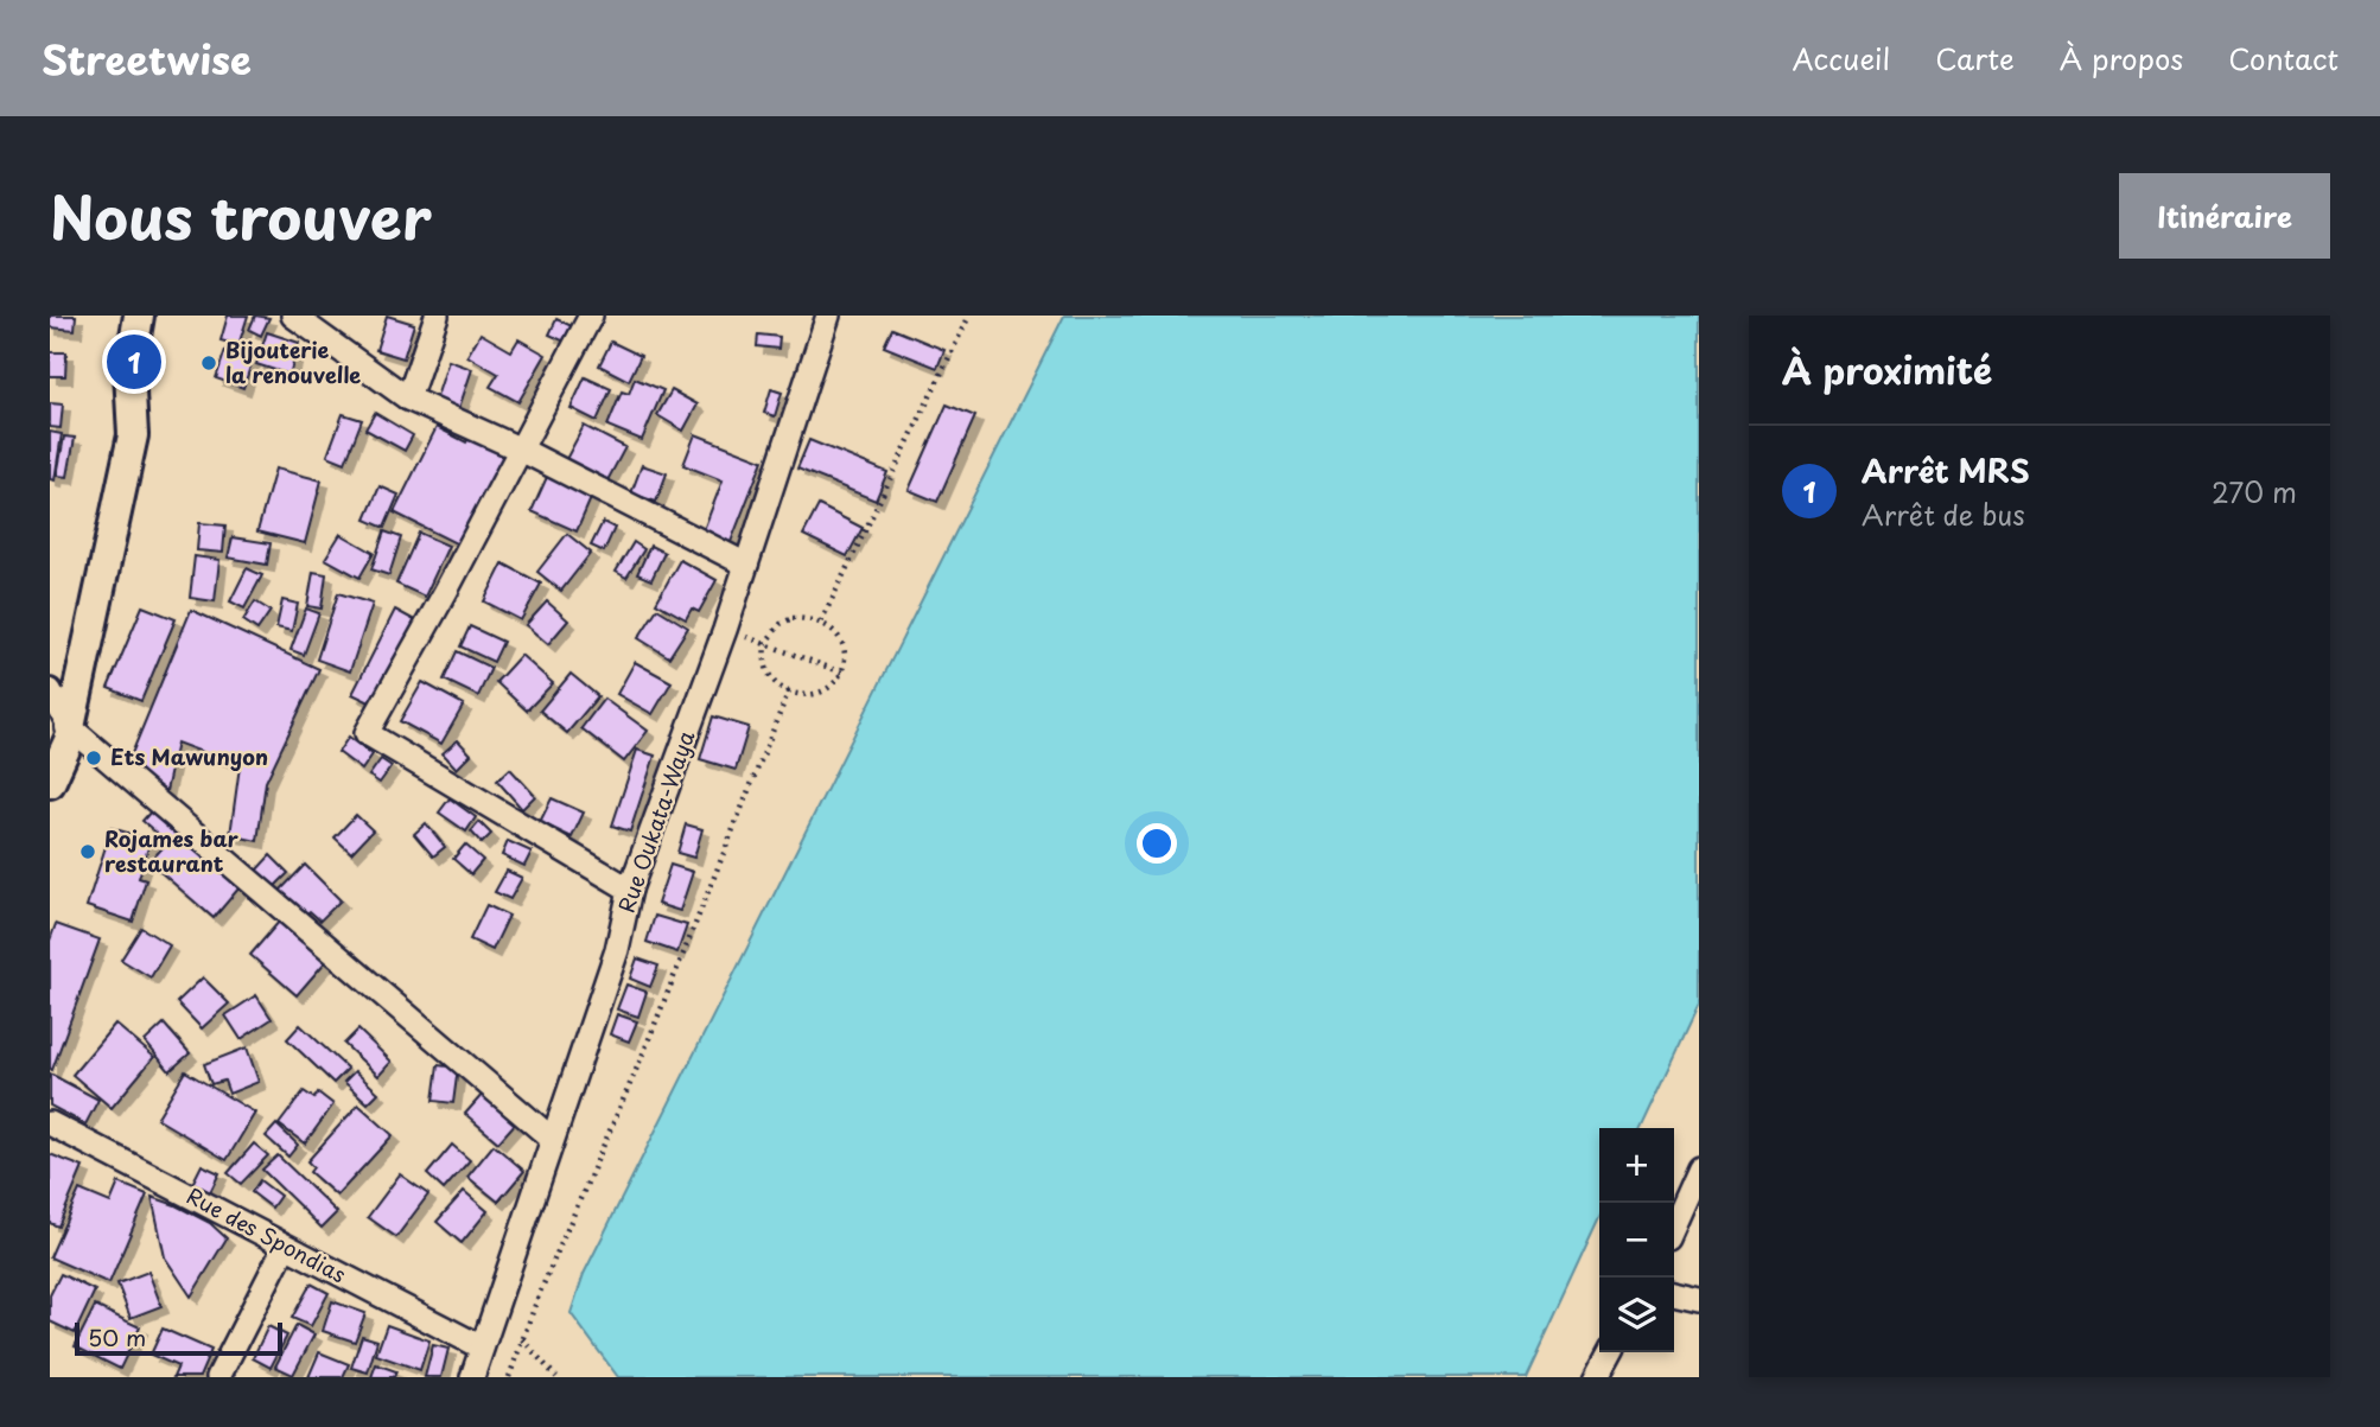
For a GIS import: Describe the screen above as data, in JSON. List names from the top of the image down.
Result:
{
  "streets": {
    "street": ["Rue Oukata-Waya", "Rue des Spondias"]
  },
  "crossings": [
    ["Rue Oukata-Waya", "Rue des Spondias"]
  ],
  "places": ["Bijouterie la renouvelle", "Ets Mawunyon", "Rojames bar restaurant"],
  "scale_bar": "50 m",
  "page": {
    "header": "Streetwise",
    "nav": [
      "Accueil",
      "Carte",
      "À propos",
      "Contact"
    ],
    "title": "Nous trouver",
    "buttons": "Itinéraire",
    "heading": "À proximité",
    "pins": "1",
    "list": [
      {
        "mark": "1",
        "name": "Arrêt MRS",
        "note": "Arrêt de bus",
        "value": "270 m"
      }
    ],
    "map_buttons": ["+", "−"],
    "scale": "50 m"
  }
}
